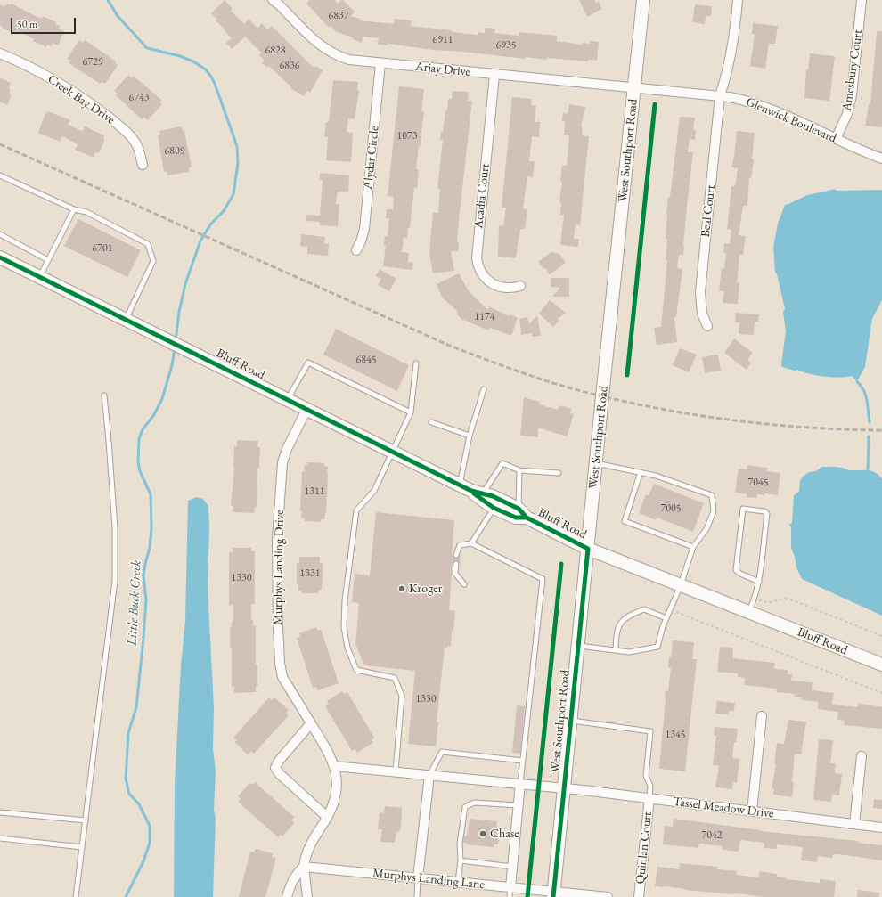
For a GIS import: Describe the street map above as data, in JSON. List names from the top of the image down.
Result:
{
  "streets": {
    "main road": ["West Southport Road", "Bluff Road"],
    "street": [
      "Arjay Drive",
      "Amesbury Court",
      "Creek Bay Drive",
      "Glenwick Boulevard",
      "Alydar Circle",
      "Acadia Court",
      "Beal Court",
      "Murphys Landing Drive",
      "Tassel Meadow Drive",
      "Quinlan Court",
      "Murphys Landing Lane"
    ]
  },
  "crossings": [
    ["Arjay Drive", "Glenwick Boulevard"],
    ["Arjay Drive", "West Southport Road"],
    ["Arjay Drive", "Alydar Circle"],
    ["Arjay Drive", "Acadia Court"],
    ["Amesbury Court", "Glenwick Boulevard"],
    ["Glenwick Boulevard", "West Southport Road"],
    ["Glenwick Boulevard", "Beal Court"],
    ["West Southport Road", "Bluff Road"],
    ["West Southport Road", "Tassel Meadow Drive"],
    ["West Southport Road", "Murphys Landing Lane"],
    ["Bluff Road", "Murphys Landing Drive"],
    ["Murphys Landing Drive", "Tassel Meadow Drive"],
    ["Murphys Landing Drive", "Murphys Landing Lane"],
    ["Tassel Meadow Drive", "Quinlan Court"]
  ],
  "water": ["Little Buck Creek"],
  "places": ["Kroger", "Chase"],
  "house_numbers": [
    "6837",
    "6911",
    "6935",
    "6828",
    "6729",
    "6836",
    "6743",
    "1073",
    "6809",
    "6701",
    "1174",
    "6845",
    "7045",
    "1311",
    "7005",
    "1331",
    "1330",
    "1330",
    "1345",
    "7042"
  ],
  "scale_bar": "50 m"
}
